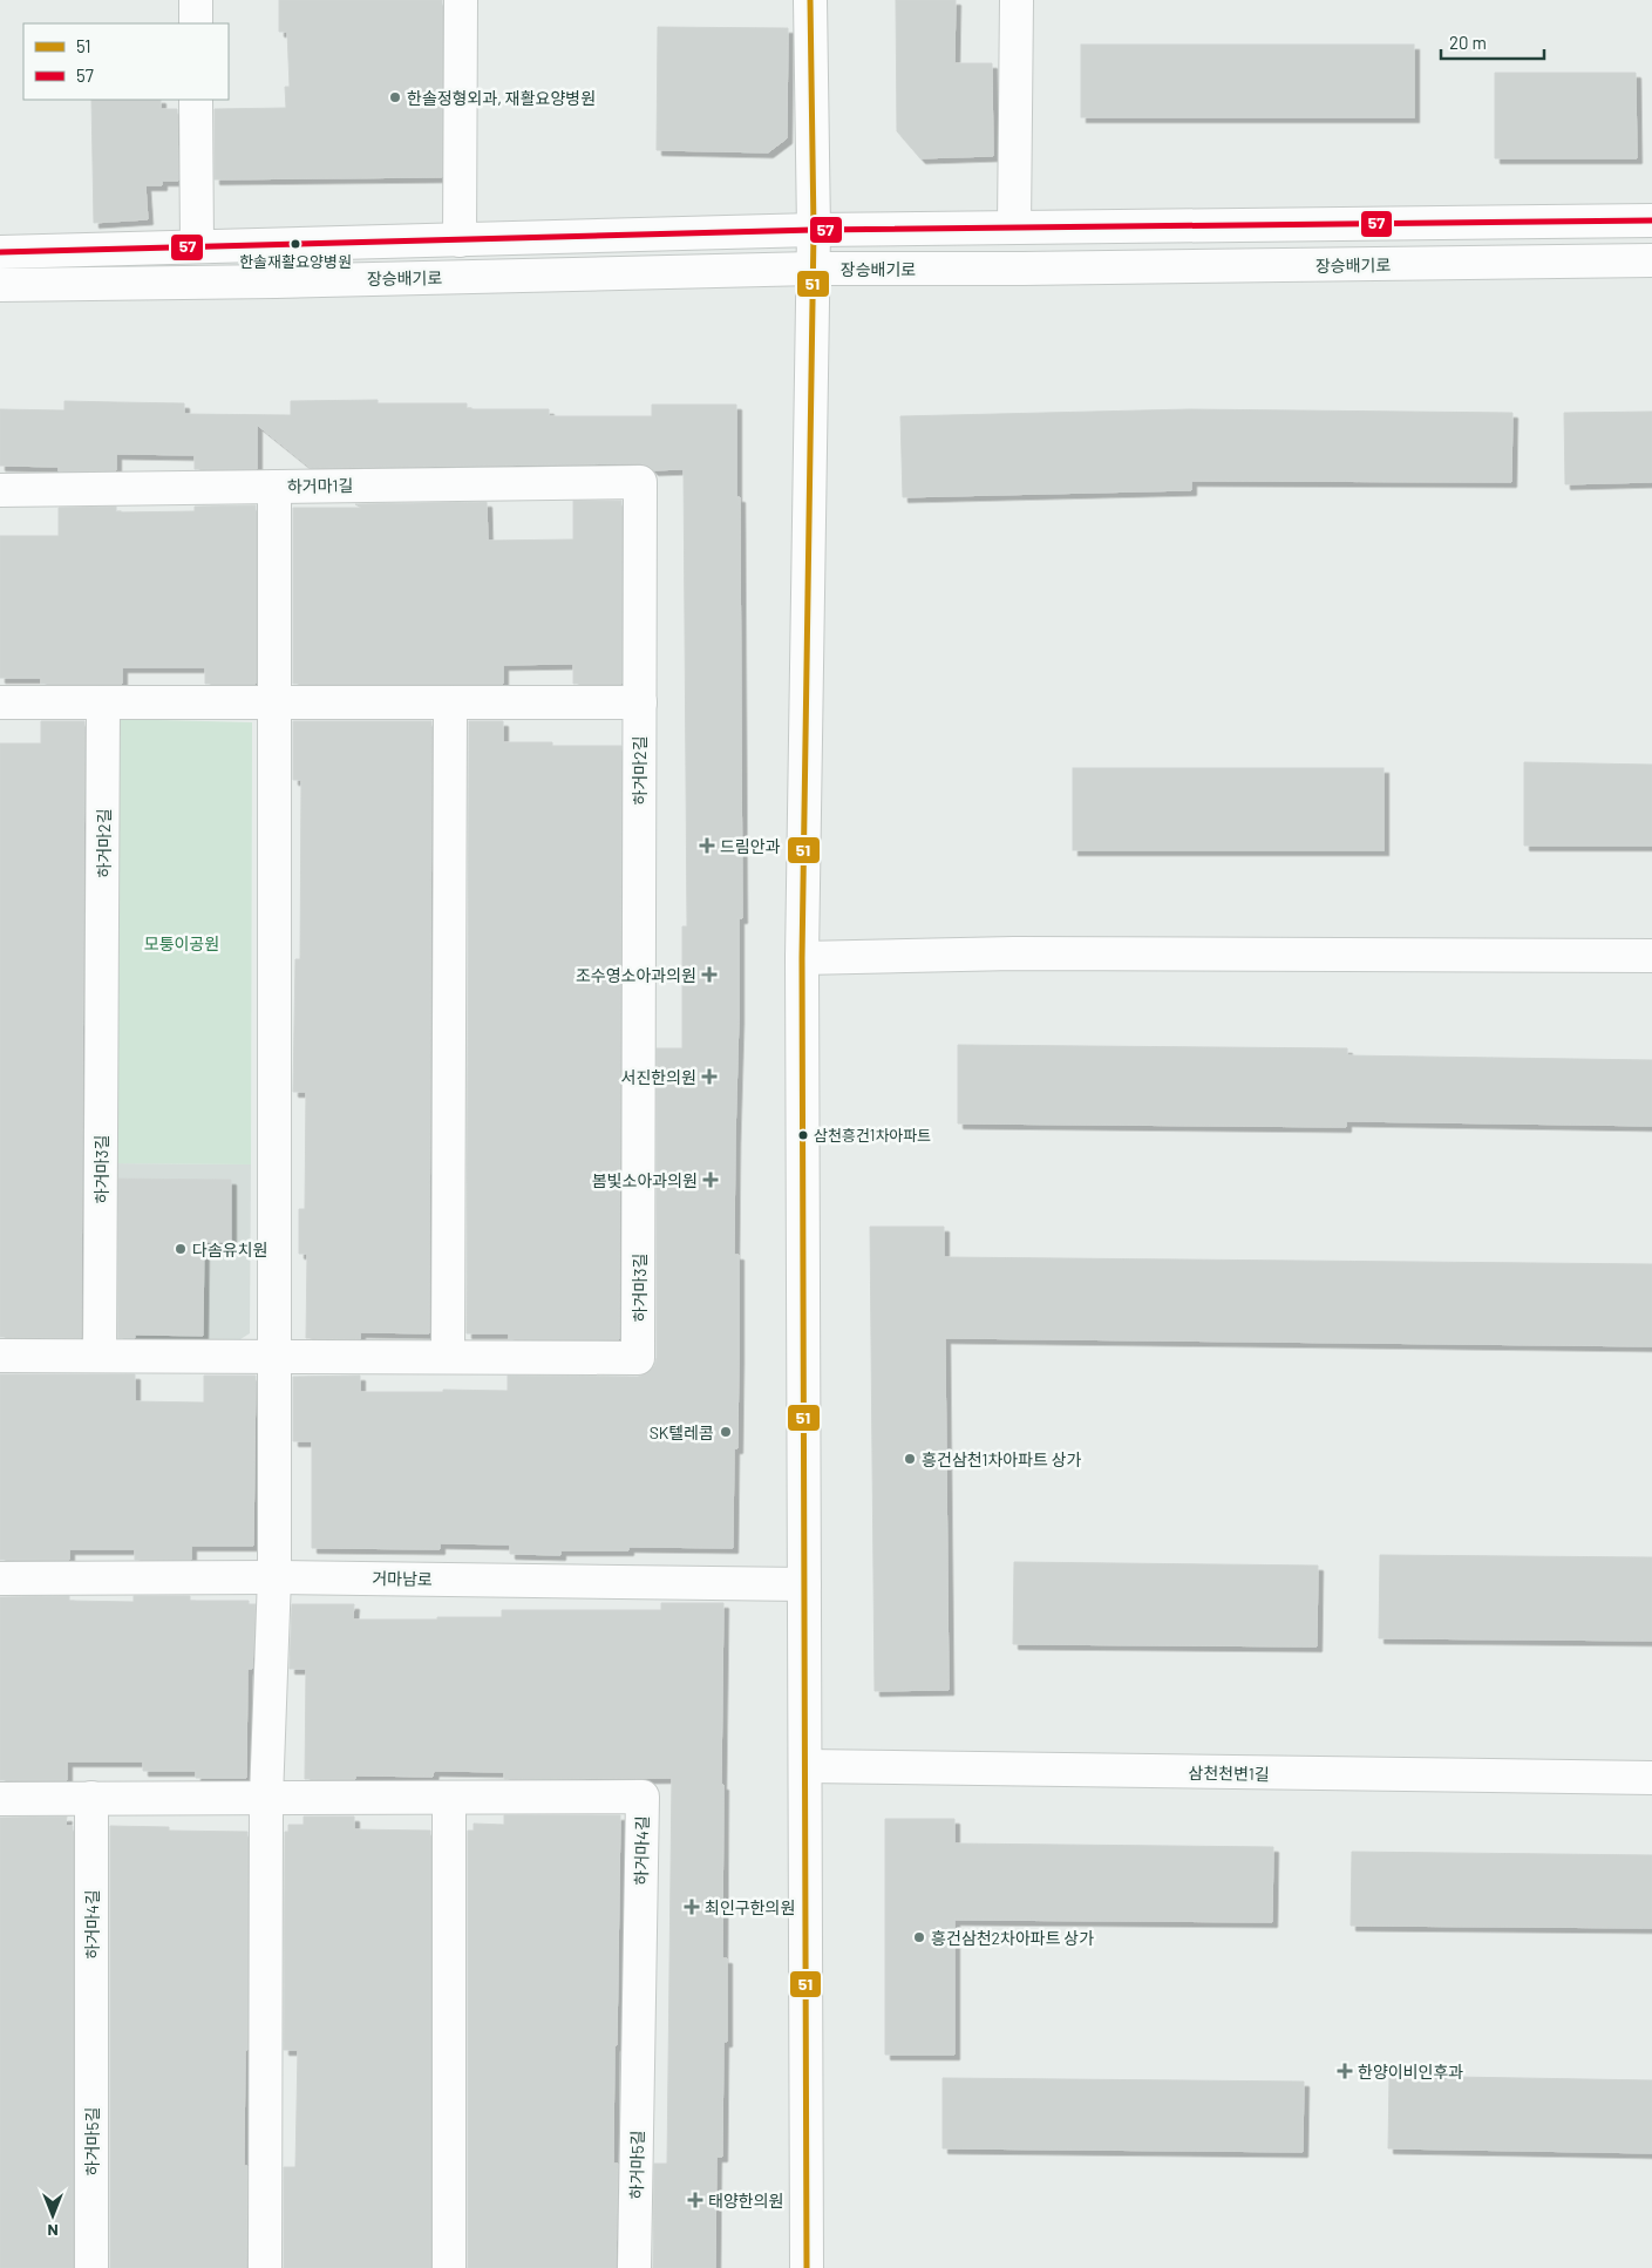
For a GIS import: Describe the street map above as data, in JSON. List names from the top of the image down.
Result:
{
  "streets": {
    "street": [
      "장승배기로",
      "하거마1길",
      "하거마2길",
      "하거마3길",
      "거마남로",
      "삼천천변1길",
      "하거마4길",
      "하거마5길"
    ]
  },
  "crossings": [
    ["하거마1길", "하거마2길"],
    ["하거마2길", "하거마3길"],
    ["하거마4길", "하거마5길"]
  ],
  "parks": ["모퉁이공원"],
  "places": {
    "other": [
      "한솔정형외과, 재활요양병원",
      "한솔재활요양병원",
      "삼천흥건1차아파트",
      "다솜유치원",
      "SK텔레콤",
      "흥건삼천1차아파트 상가",
      "흥건삼천2차아파트 상가"
    ],
    "health": [
      "드림안과",
      "조수영소아과의원",
      "서진한의원",
      "봄빛소아과의원",
      "최인구한의원",
      "한양이비인후과",
      "태양한의원"
    ]
  },
  "lines": ["transit line 51", "transit line 57"],
  "legend": ["51", "57"],
  "scale_bar": "20 m",
  "north": "bottom"
}
